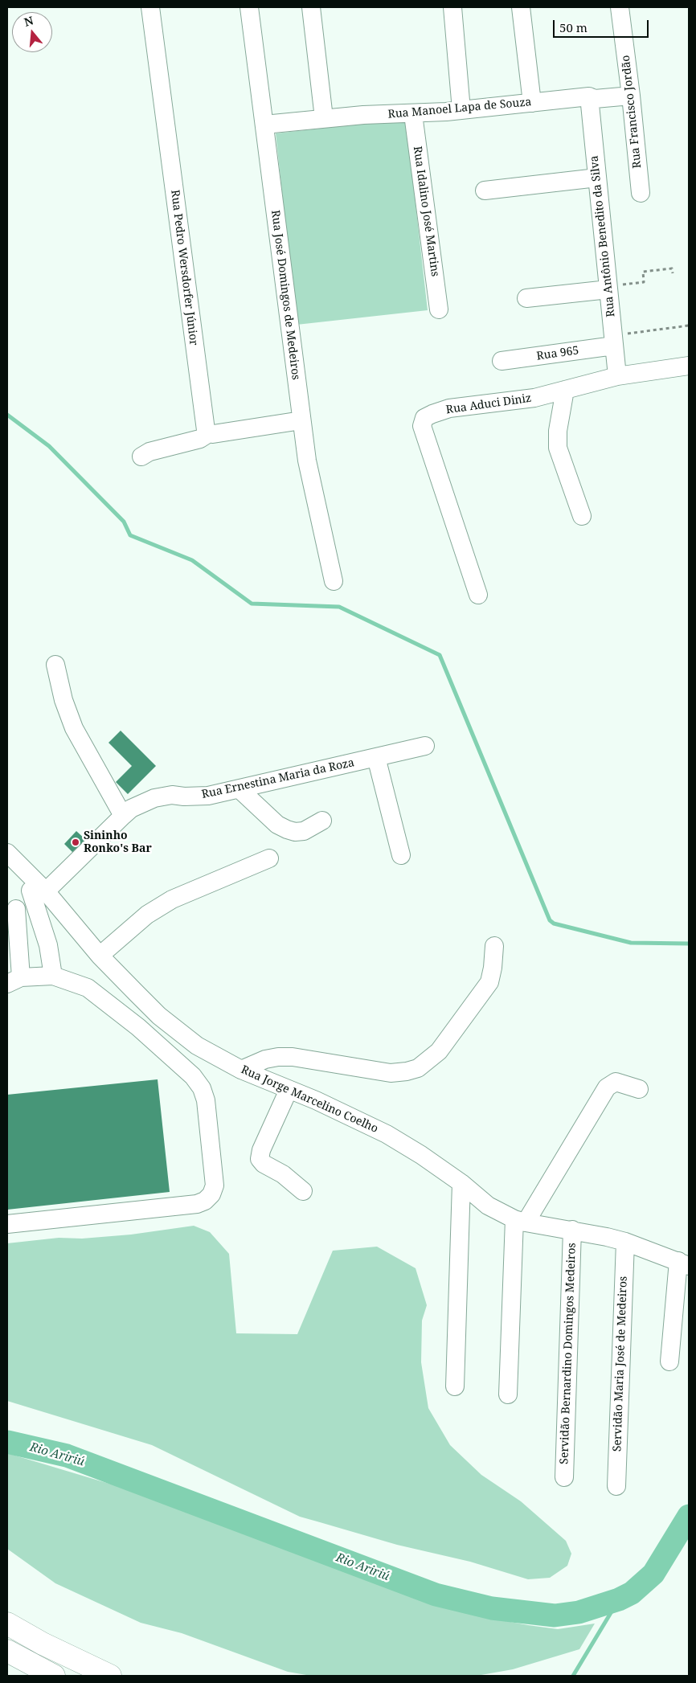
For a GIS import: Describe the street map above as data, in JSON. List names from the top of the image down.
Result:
{
  "streets": {
    "street": [
      "Rua Manoel Lapa de Souza",
      "Rua Francisco Jordão",
      "Rua Idalino José Martins",
      "Rua Antônio Benedito da Silva",
      "Rua Pedro Wersdorfer Júnior",
      "Rua José Domingos de Medeiros",
      "Rua 965",
      "Rua Aduci Diniz",
      "Rua Ernestina Maria da Roza",
      "Rua Jorge Marcelino Coelho",
      "Servidão Bernardino Domingos Medeiros",
      "Servidão Maria José de Medeiros"
    ]
  },
  "crossings": [
    ["Rua Manoel Lapa de Souza", "Rua Francisco Jordão"],
    ["Rua Manoel Lapa de Souza", "Rua Idalino José Martins"],
    ["Rua Manoel Lapa de Souza", "Rua Antônio Benedito da Silva"],
    ["Rua Manoel Lapa de Souza", "Rua José Domingos de Medeiros"],
    ["Rua Antônio Benedito da Silva", "Rua 965"],
    ["Rua Antônio Benedito da Silva", "Rua Aduci Diniz"],
    ["Rua Ernestina Maria da Roza", "Rua Jorge Marcelino Coelho"],
    ["Rua Jorge Marcelino Coelho", "Servidão Bernardino Domingos Medeiros"],
    ["Rua Jorge Marcelino Coelho", "Servidão Maria José de Medeiros"]
  ],
  "water": ["Rio Aririú"],
  "places": ["Sininho Ronko's Bar"],
  "scale_bar": "50 m",
  "north": "top"
}
